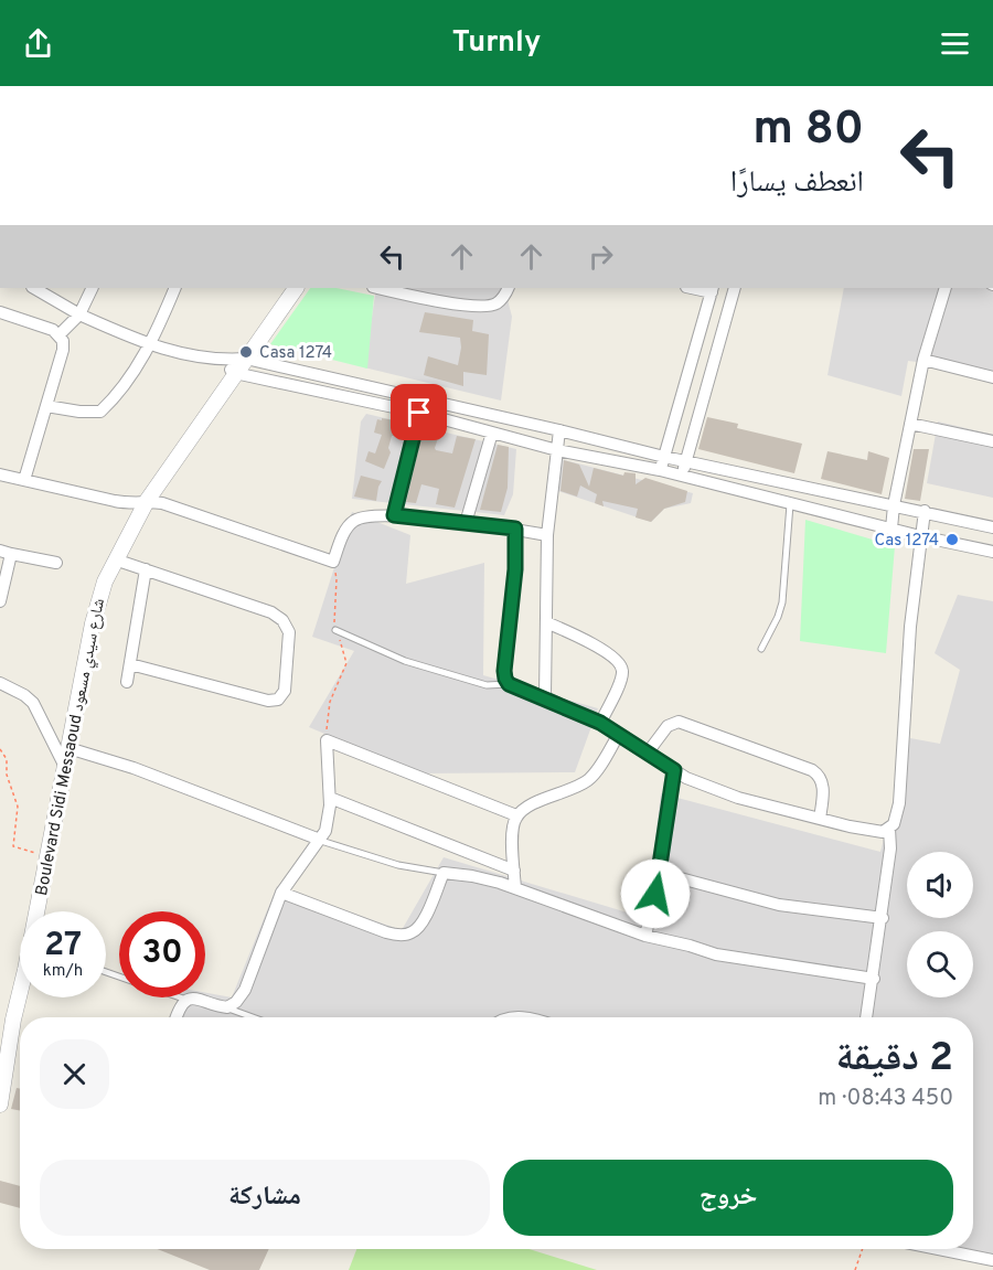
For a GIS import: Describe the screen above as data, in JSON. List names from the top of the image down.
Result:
{
  "streets": {
    "street": ["Boulevard Sidi Messaoud شارع سيدي مسعود"]
  },
  "places": ["Casa 1274", "Cas 1274"],
  "page": {
    "header": "Turnly",
    "turn": ["80 m", "انعطف يسارًا"],
    "speed": "27 km/h",
    "limit": "30",
    "heading": ["2 دقيقة", "450 m · 08:43"],
    "buttons": ["خروج", "مشاركة"]
  }
}
